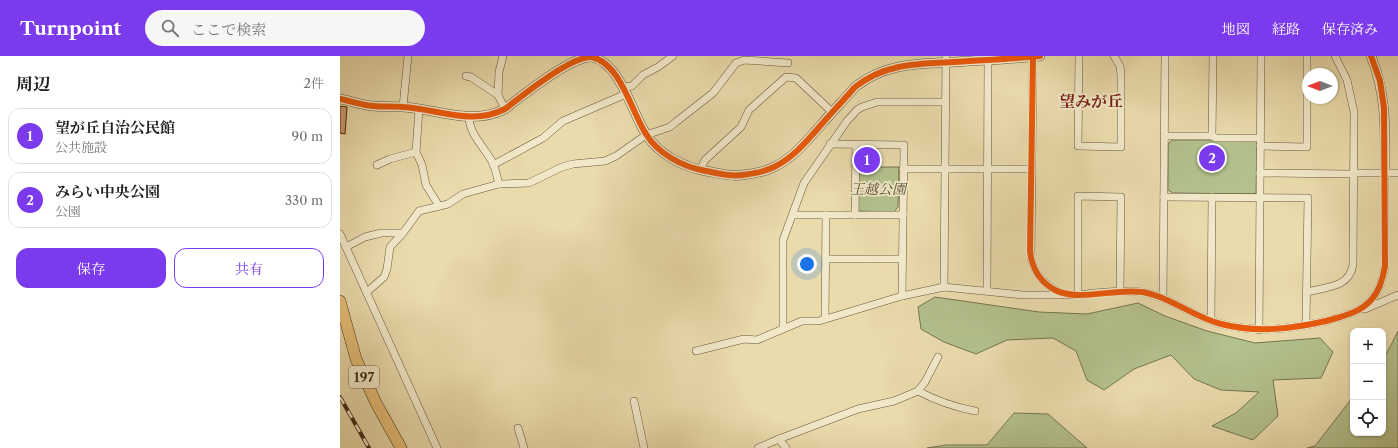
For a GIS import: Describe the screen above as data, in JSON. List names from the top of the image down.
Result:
{
  "streets": {
    "highway": ["197"]
  },
  "districts": ["望みが丘"],
  "parks": ["王越公園"],
  "north": "left",
  "page": {
    "header": "Turnpoint",
    "search": "ここで検索",
    "nav": ["地図", "経路", "保存済み"],
    "heading": ["周辺", "2件"],
    "list": [
      {
        "mark": "1",
        "name": "望が丘自治公民館",
        "note": "公共施設",
        "value": "90 m"
      },
      {
        "mark": "2",
        "name": "みらい中央公園",
        "note": "公園",
        "value": "330 m"
      }
    ],
    "pins": ["2", "1"],
    "buttons": ["保存", "共有"],
    "map_buttons": ["+", "−"]
  }
}
